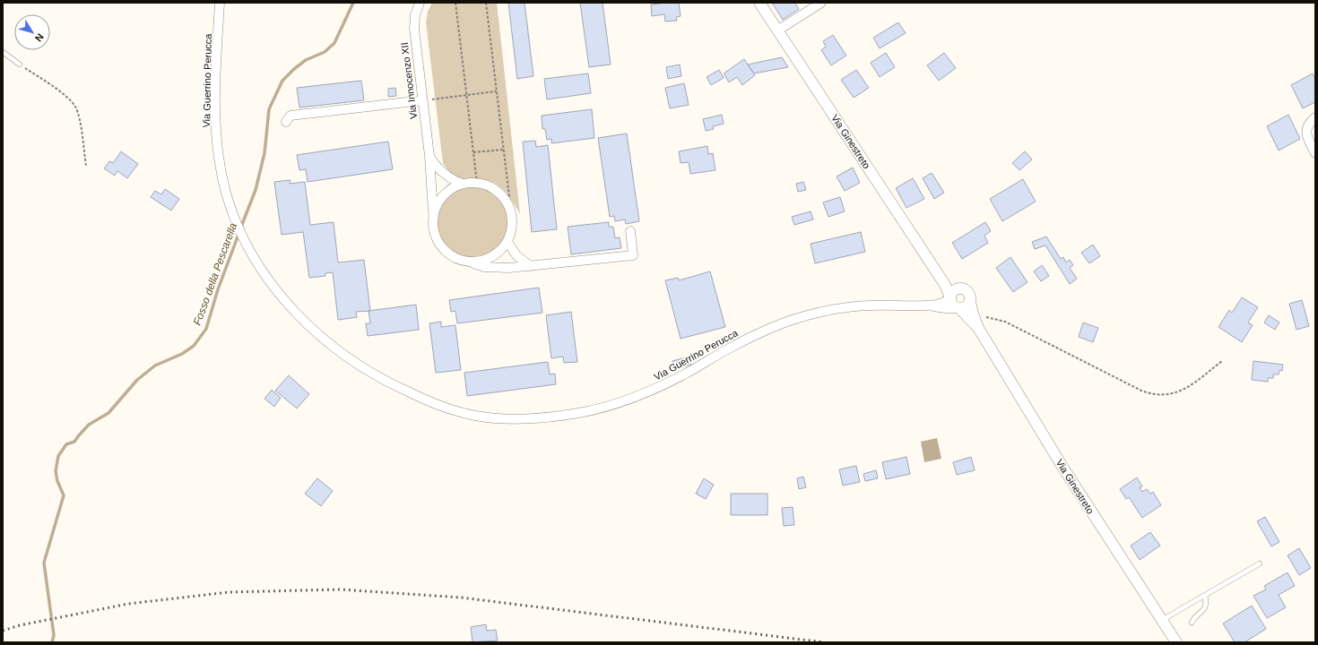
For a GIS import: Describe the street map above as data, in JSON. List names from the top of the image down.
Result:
{
  "streets": {
    "street": ["Via Guerrino Perucca", "Via Innocenzo XII", "Via Ginestreto"]
  },
  "crossings": [
    ["Via Guerrino Perucca", "Via Ginestreto"]
  ],
  "water": ["Fosso della Pescarella"],
  "north": "bottom right"
}
